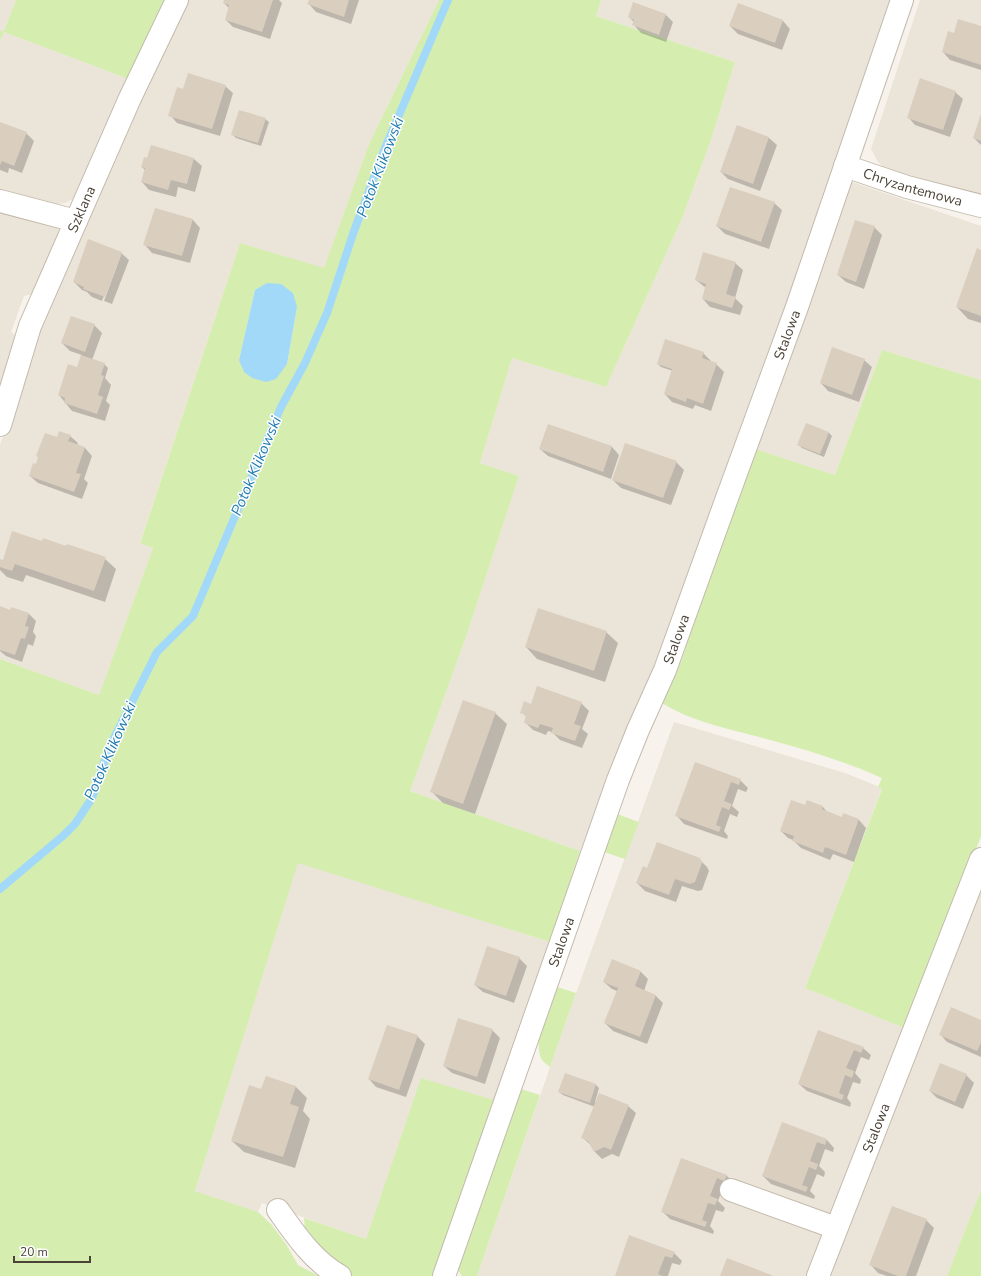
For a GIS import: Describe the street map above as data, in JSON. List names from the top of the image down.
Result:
{
  "streets": {
    "street": ["Chryzantemowa", "Szklana", "Stalowa"]
  },
  "crossings": [
    ["Chryzantemowa", "Stalowa"]
  ],
  "water": ["Potok Klikowski"],
  "scale_bar": "20 m"
}
